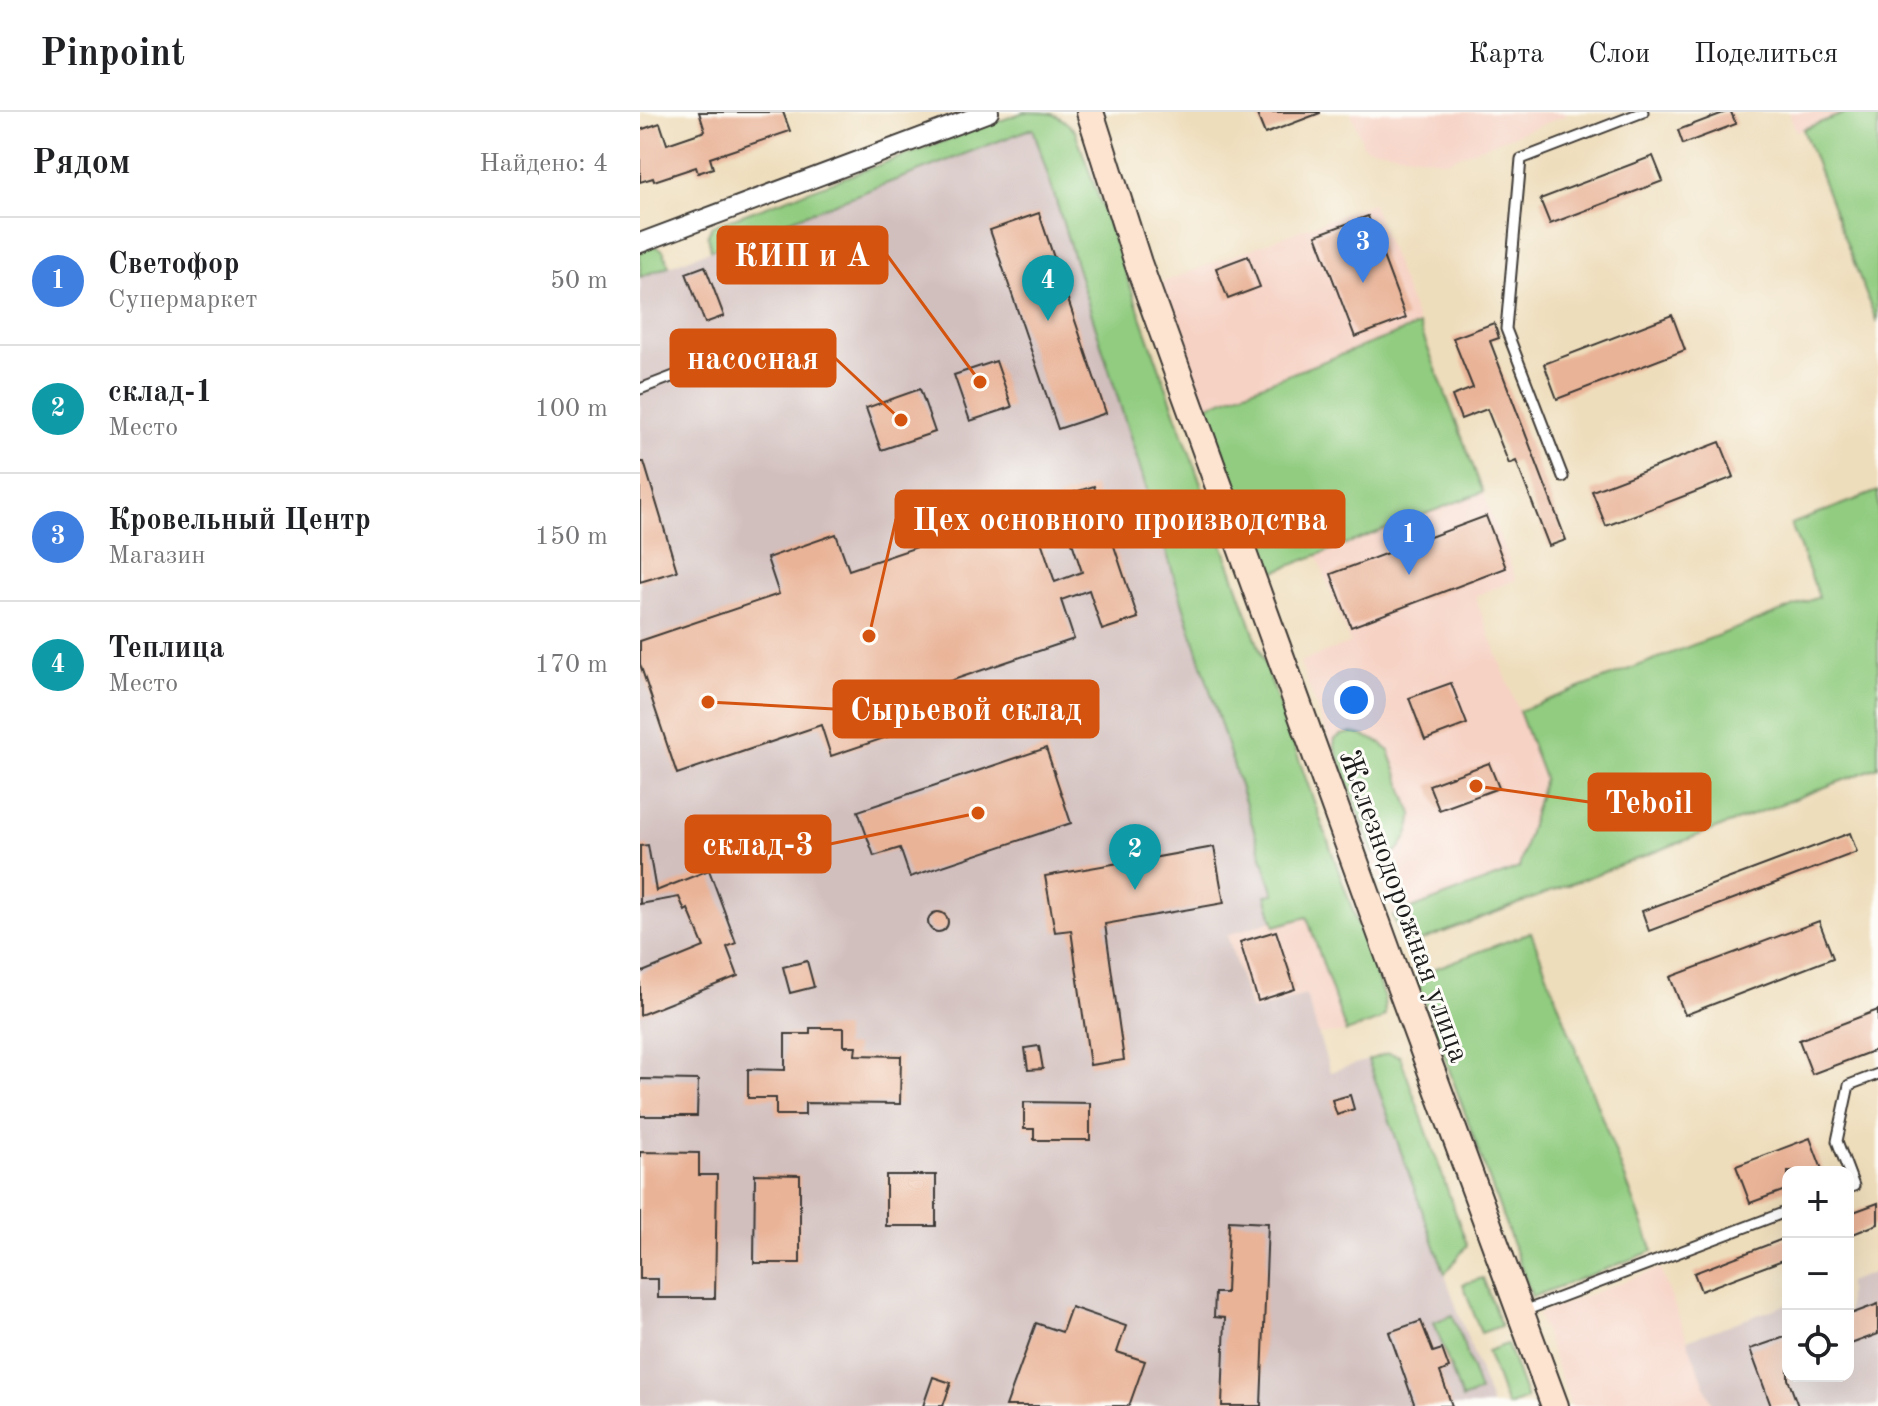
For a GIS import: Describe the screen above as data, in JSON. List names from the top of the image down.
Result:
{
  "streets": {
    "main road": ["Железнодорожная улица"]
  },
  "places": [
    "КИП и А",
    "насосная",
    "Цех основного производства",
    "Сырьевой склад",
    "Teboil",
    "склад-3"
  ],
  "page": {
    "header": "Pinpoint",
    "nav": ["Карта", "Слои", "Поделиться"],
    "heading": ["Рядом", "Найдено: 4"],
    "list": [
      {
        "mark": "1",
        "name": "Светофор",
        "note": "Супермаркет",
        "value": "50 m"
      },
      {
        "mark": "2",
        "name": "склад-1",
        "note": "Место",
        "value": "100 m"
      },
      {
        "mark": "3",
        "name": "Кровельный Центр",
        "note": "Магазин",
        "value": "150 m"
      },
      {
        "mark": "4",
        "name": "Теплица",
        "note": "Место",
        "value": "170 m"
      }
    ],
    "pins": [
      "3",
      "4",
      "1",
      "2"
    ],
    "map_buttons": ["+", "−"]
  }
}
